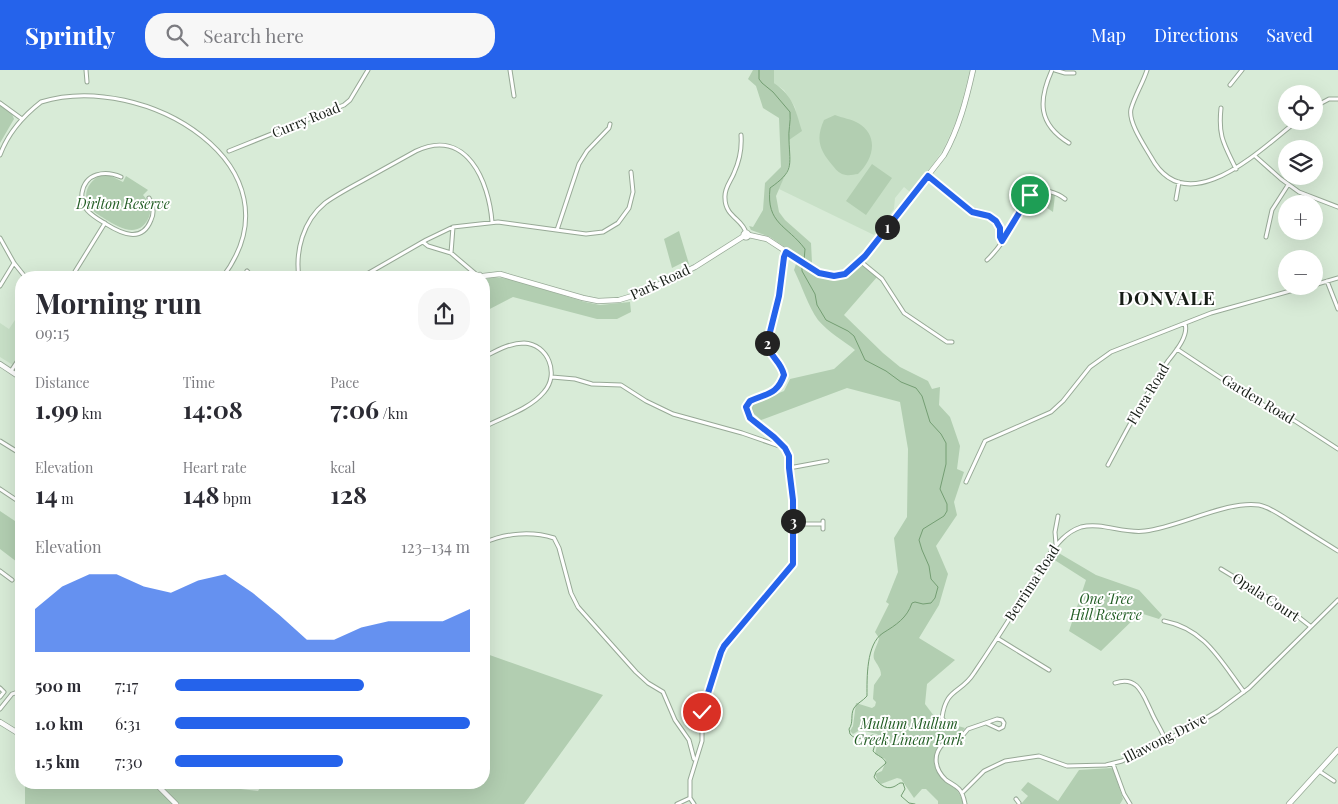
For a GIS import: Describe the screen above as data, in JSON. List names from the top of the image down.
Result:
{
  "streets": {
    "street": [
      "Curry Road",
      "Park Road",
      "Flora Road",
      "Garden Road",
      "Berrima Road",
      "Opala Court",
      "Illawong Drive"
    ]
  },
  "crossings": [
    ["Flora Road", "Garden Road"],
    ["Opala Court", "Illawong Drive"]
  ],
  "districts": ["DONVALE"],
  "parks": ["Dirlton Reserve", "One Tree Hill Reserve", "Mullum Mullum Creek Linear Park"],
  "page": {
    "header": "Sprintly",
    "search": "Search here",
    "nav": ["Map", "Directions", "Saved"],
    "map_buttons": ["+", "−"],
    "pins": ["1", "2", "3"],
    "heading": ["Morning run", "09:15"],
    "stats": [
      ["Distance", "1.99 km"],
      ["Time", "14:08"],
      ["Pace", "7:06 /km"],
      ["Elevation", "14 m"],
      ["Heart rate", "148 bpm"],
      ["kcal", "128"]
    ],
    "chart": ["Elevation", "123–134 m"],
    "list": [
      {
        "name": "500 m",
        "note": "7:17"
      },
      {
        "name": "1.0 km",
        "note": "6:31"
      },
      {
        "name": "1.5 km",
        "note": "7:30"
      }
    ]
  }
}
